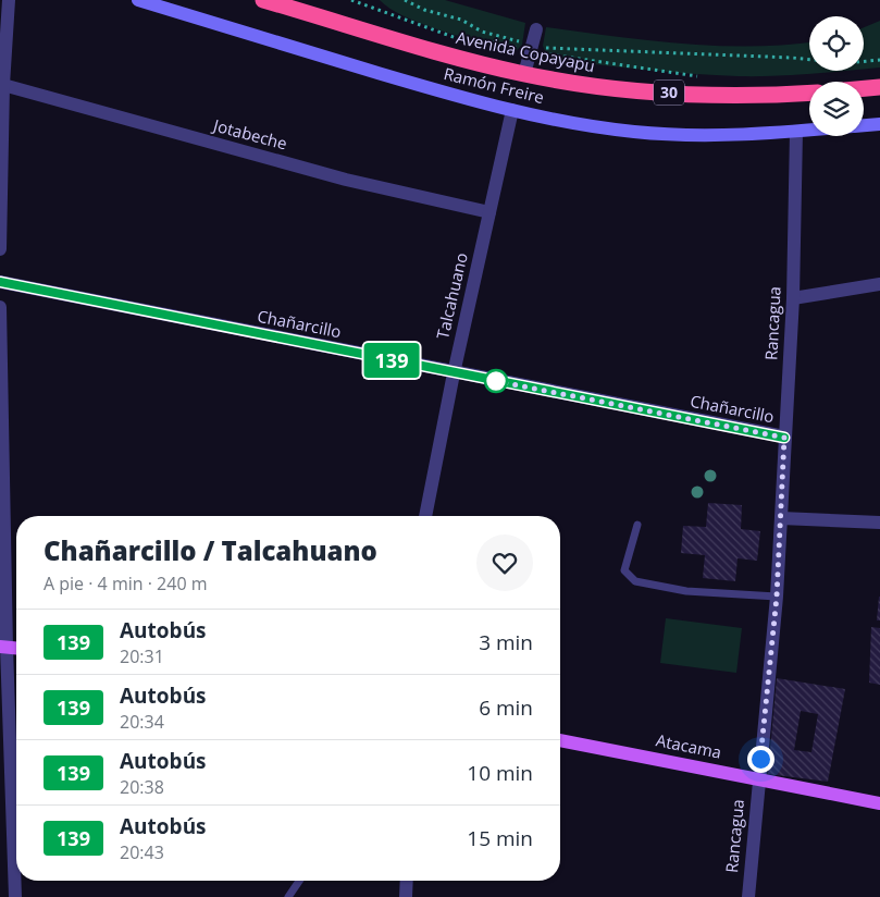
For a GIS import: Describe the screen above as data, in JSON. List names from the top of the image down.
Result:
{
  "streets": {
    "highway": ["Avenida Copayapu", "30"],
    "main road": ["Atacama"],
    "street": [
      "Ramón Freire",
      "Jotabeche",
      "Talcahuano",
      "Rancagua",
      "Chañarcillo"
    ]
  },
  "crossings": [
    ["Ramón Freire", "Talcahuano"],
    ["Ramón Freire", "Rancagua"],
    ["Jotabeche", "Talcahuano"],
    ["Talcahuano", "Chañarcillo"],
    ["Rancagua", "Chañarcillo"],
    ["Rancagua", "Atacama"]
  ],
  "lines": ["bus line 139"],
  "page": {
    "on_map": "139",
    "heading": ["Chañarcillo / Talcahuano", "A pie · 4 min · 240 m"],
    "list": [
      {
        "mark": "139",
        "name": "Autobús",
        "note": "20:31",
        "value": "3 min"
      },
      {
        "mark": "139",
        "name": "Autobús",
        "note": "20:34",
        "value": "6 min"
      },
      {
        "mark": "139",
        "name": "Autobús",
        "note": "20:38",
        "value": "10 min"
      },
      {
        "mark": "139",
        "name": "Autobús",
        "note": "20:43",
        "value": "15 min"
      }
    ]
  }
}
